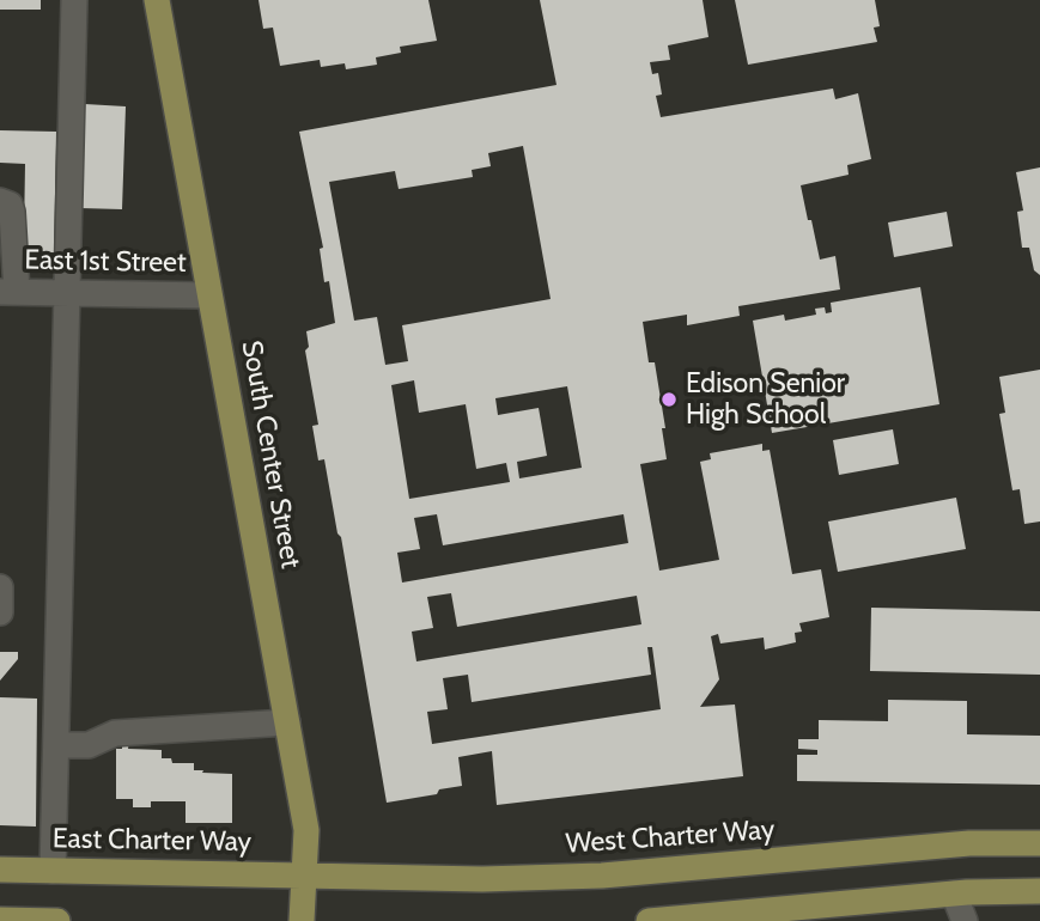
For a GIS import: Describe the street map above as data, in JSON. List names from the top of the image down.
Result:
{
  "streets": {
    "main road": ["South Center Street", "West Charter Way", "East Charter Way"],
    "street": ["East 1st Street"]
  },
  "crossings": [
    ["East 1st Street", "South Center Street"],
    ["South Center Street", "West Charter Way"],
    ["South Center Street", "East Charter Way"],
    ["West Charter Way", "East Charter Way"]
  ],
  "places": ["Edison Senior High School"]
}
